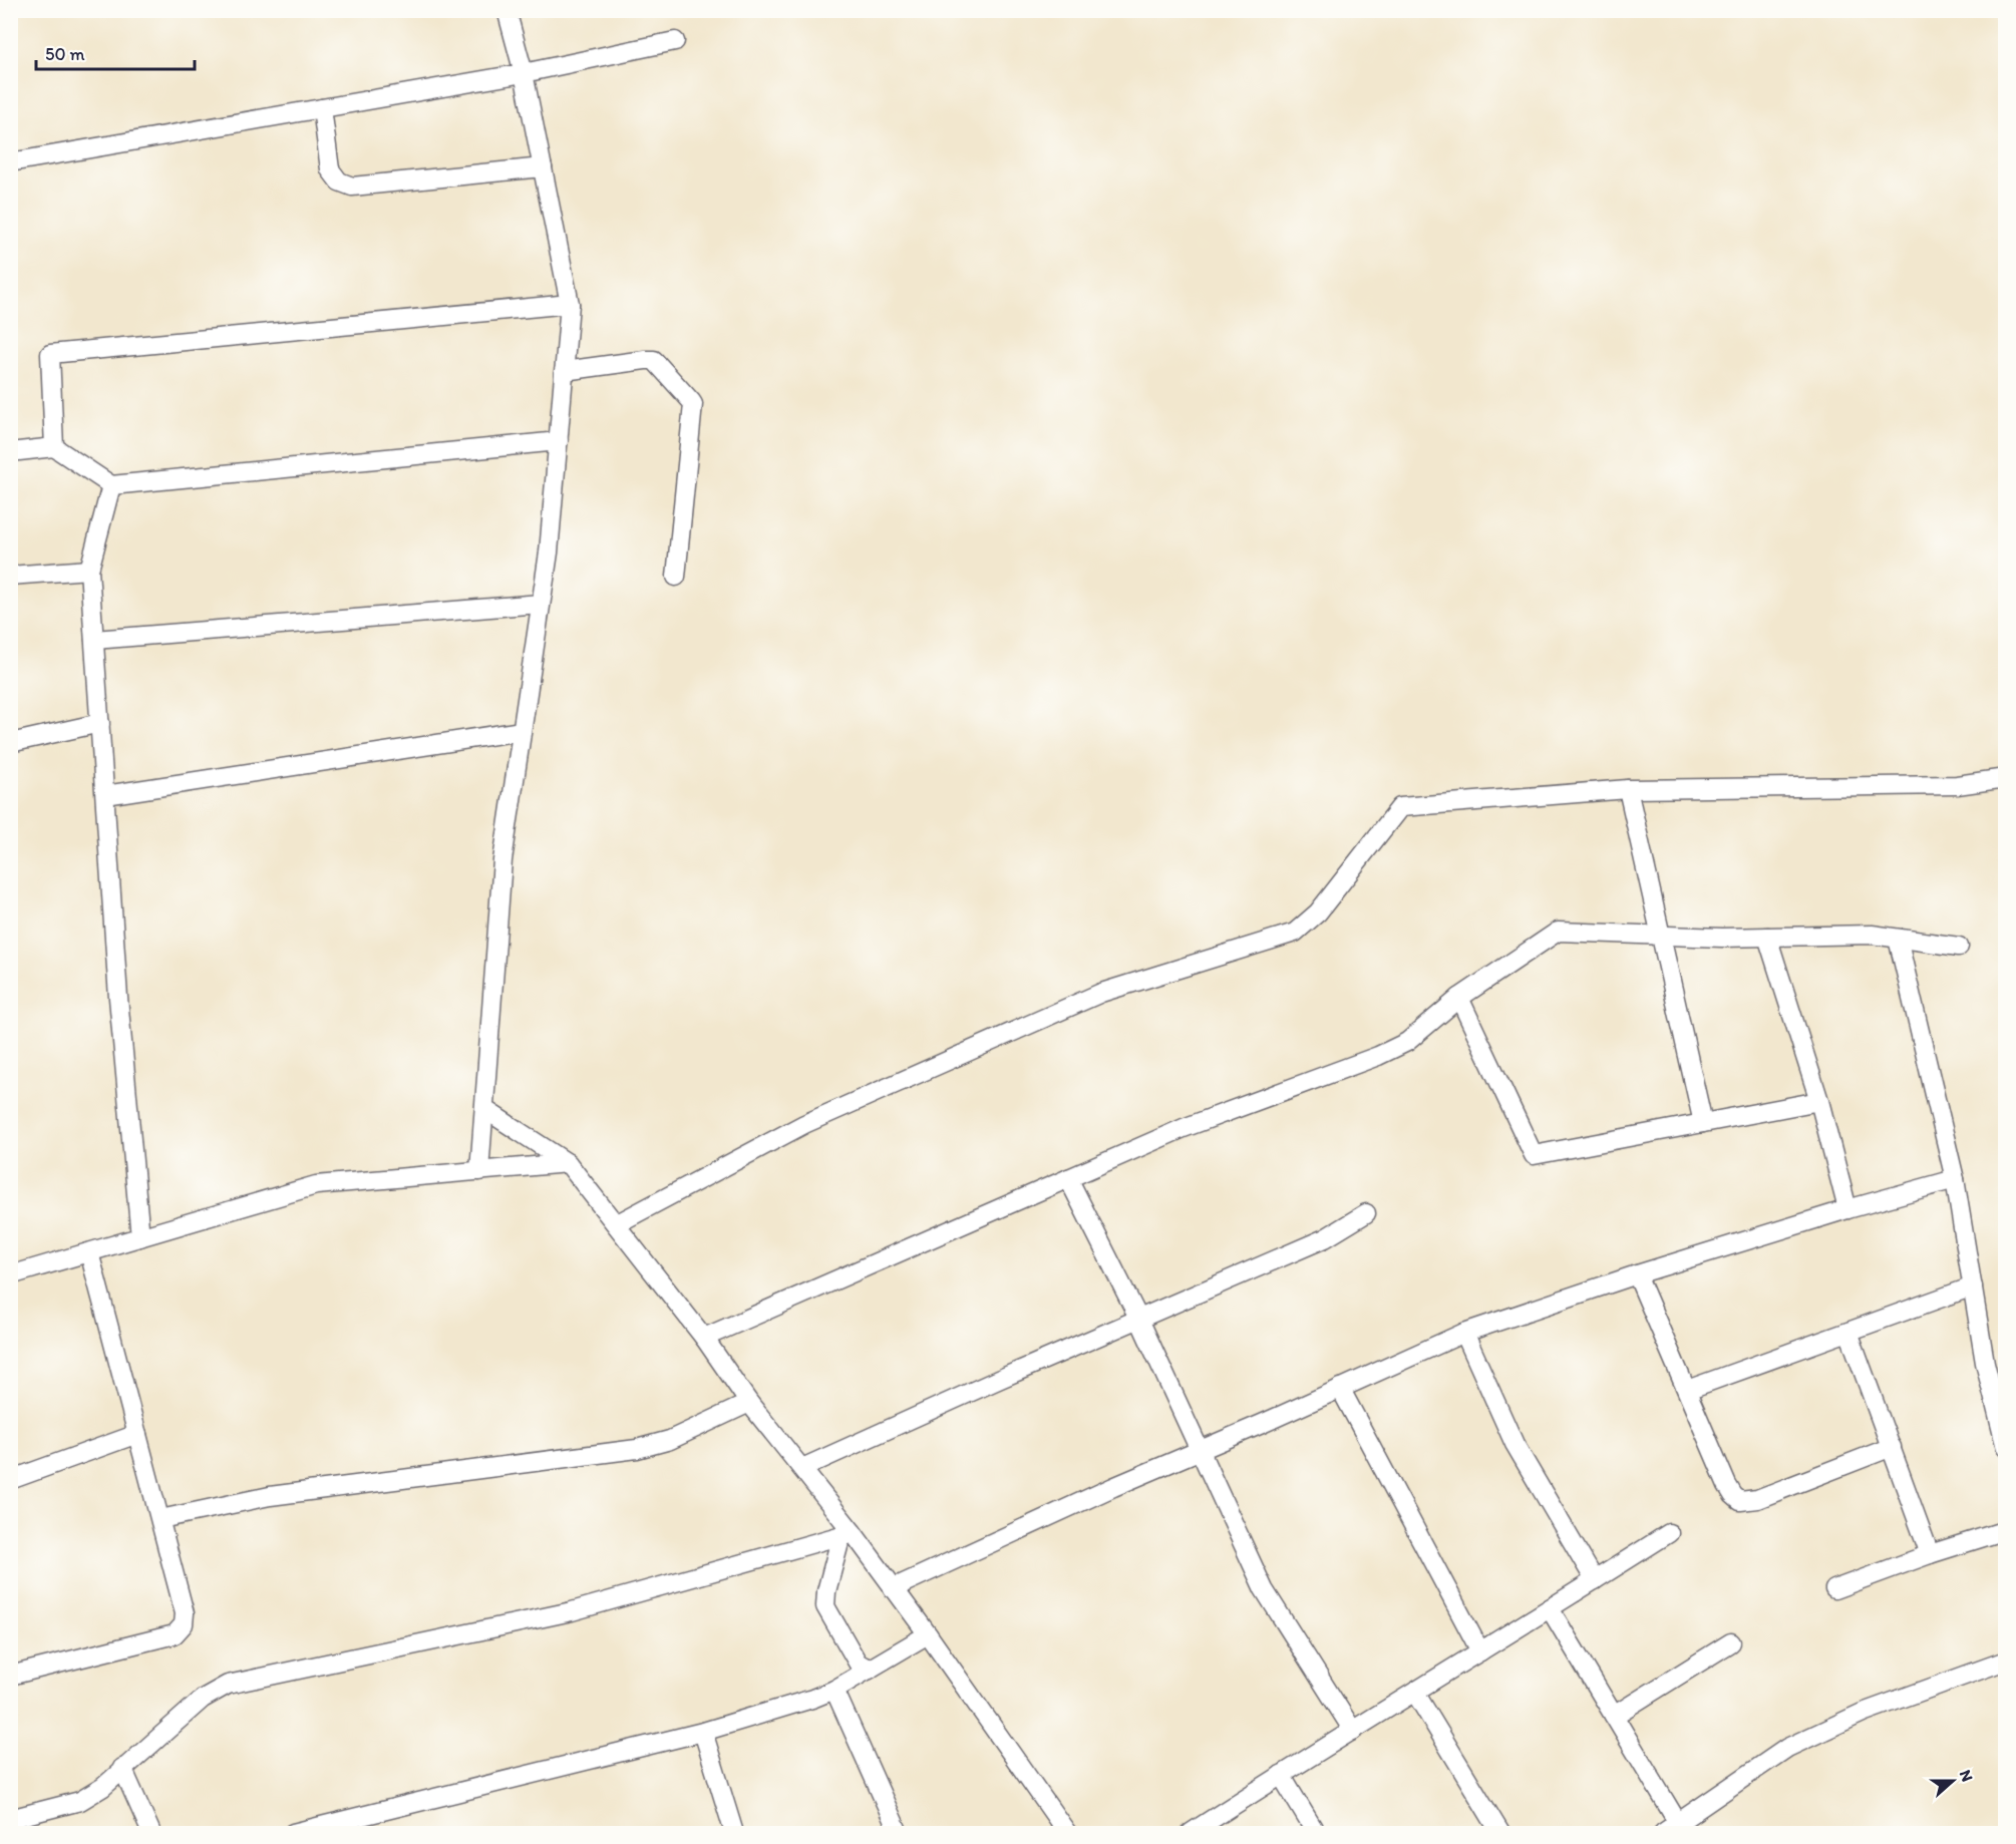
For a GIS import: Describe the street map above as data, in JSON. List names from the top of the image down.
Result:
{
  "scale_bar": "50 m",
  "north": "right"
}
